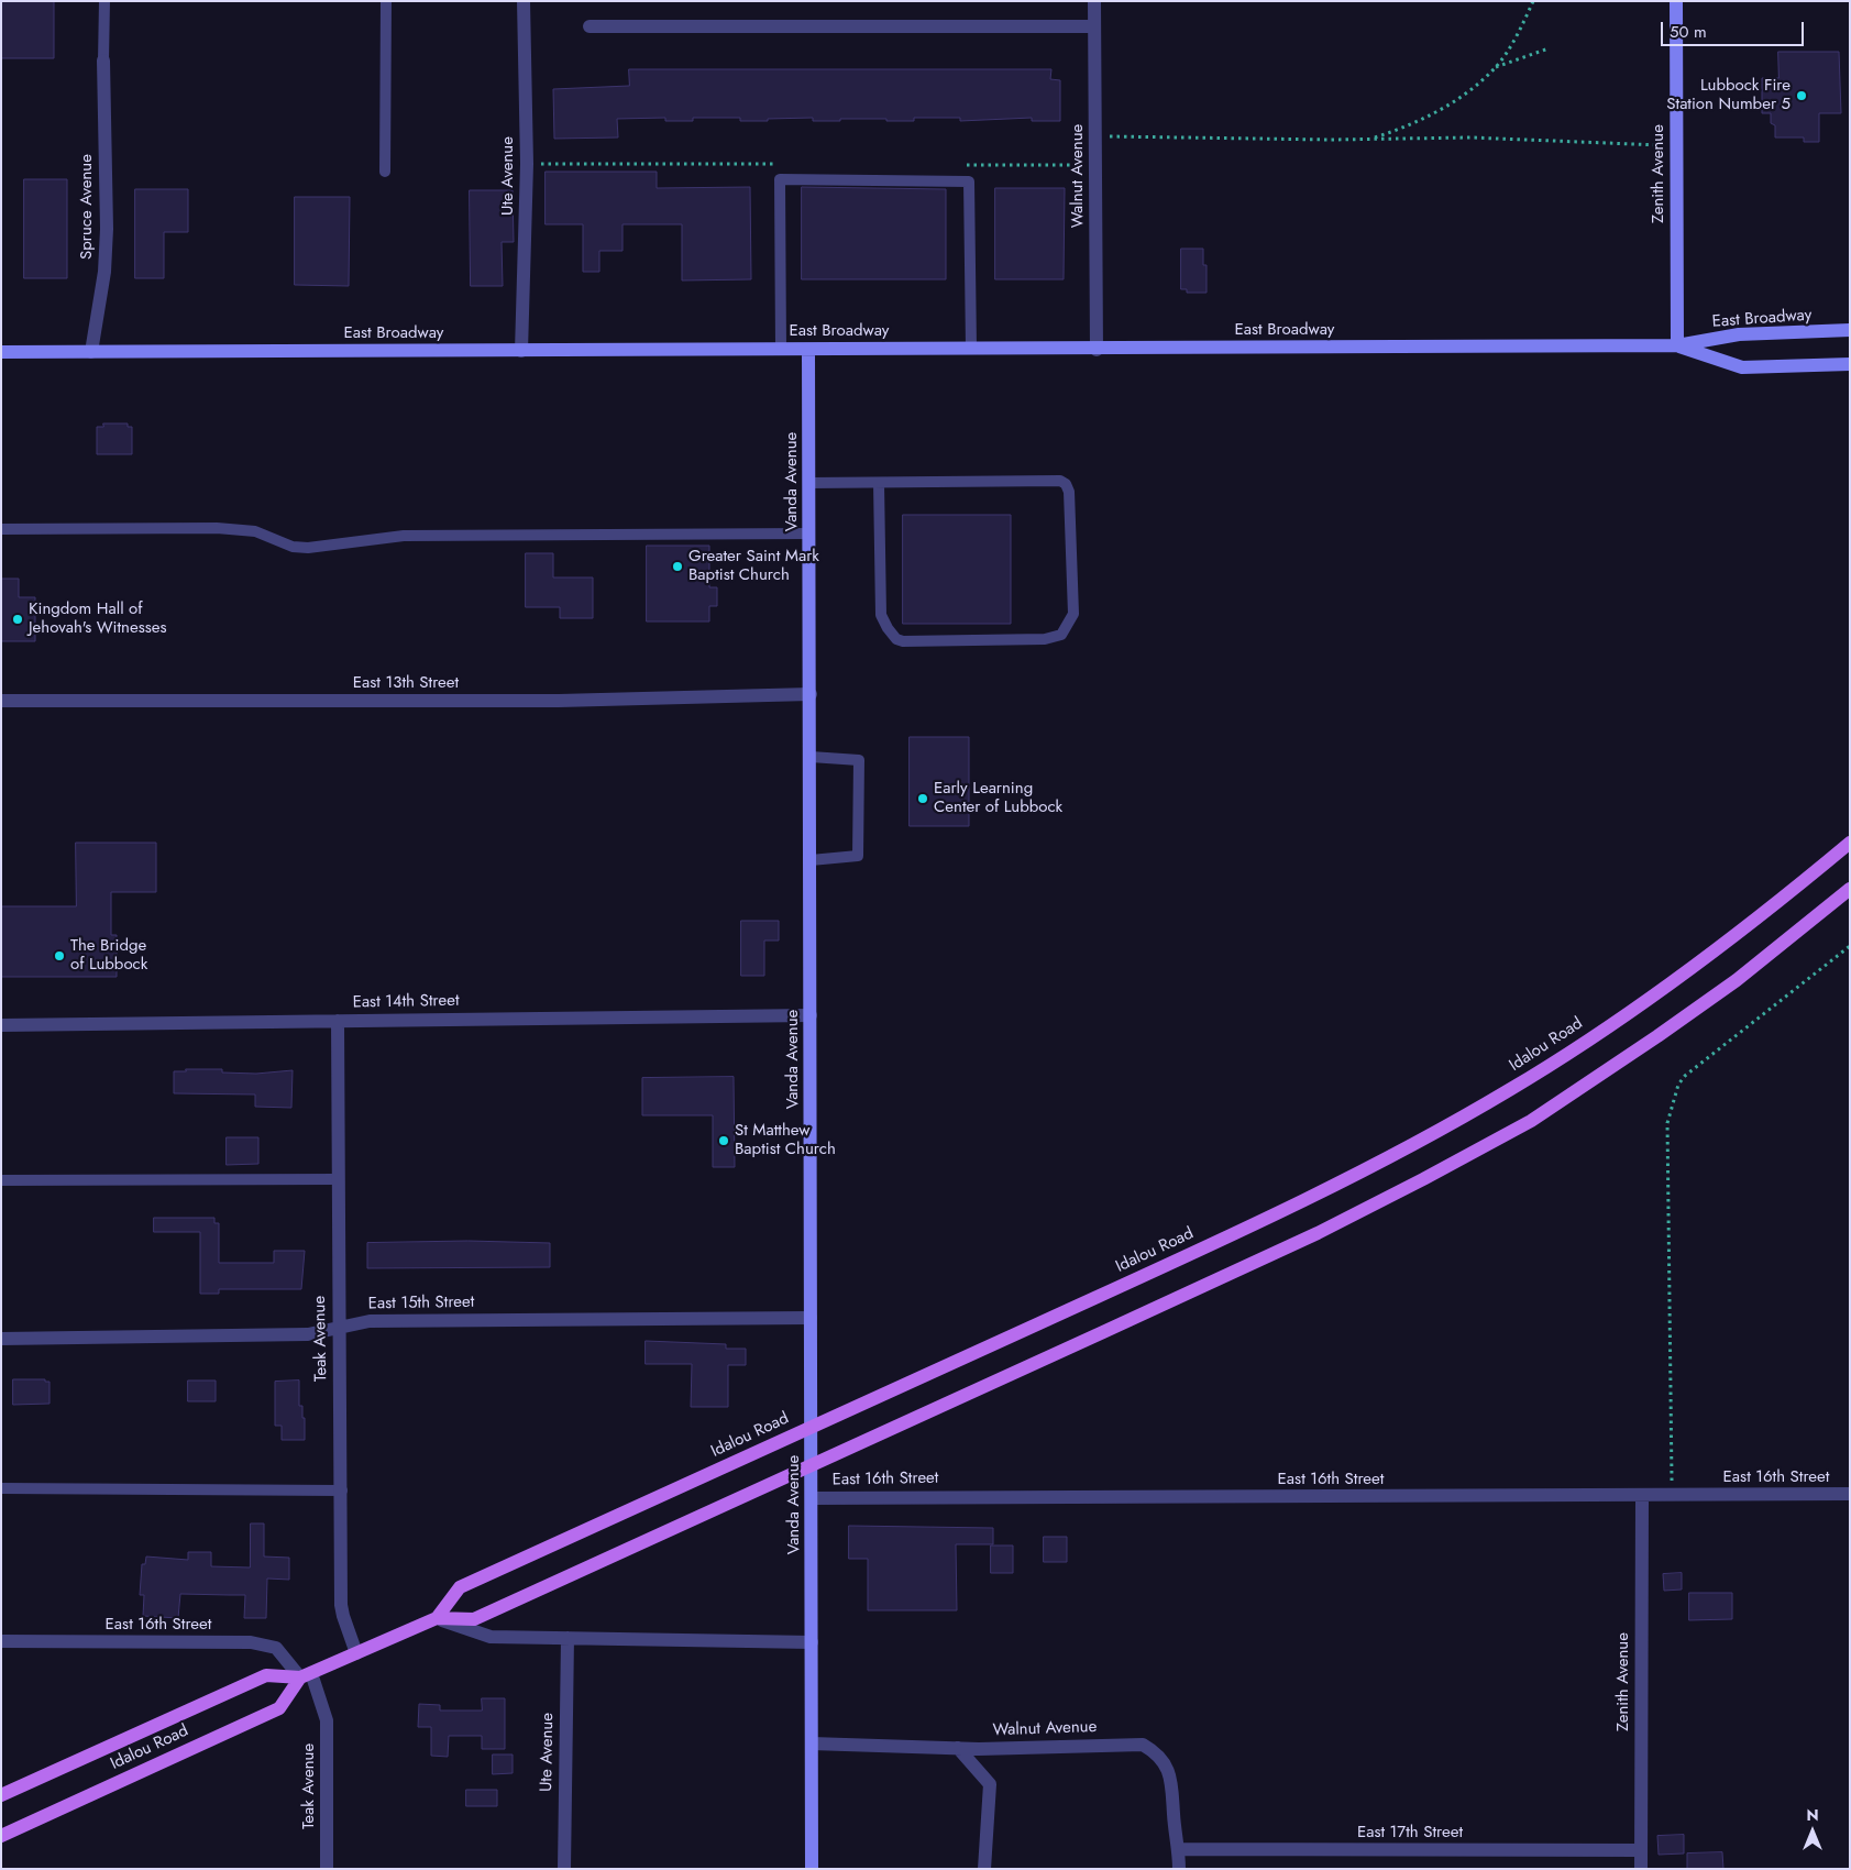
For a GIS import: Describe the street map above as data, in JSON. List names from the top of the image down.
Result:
{
  "streets": {
    "main road": [
      "Zenith Avenue",
      "East Broadway",
      "Vanda Avenue",
      "Idalou Road"
    ],
    "street": [
      "Ute Avenue",
      "Walnut Avenue",
      "Spruce Avenue",
      "East 13th Street",
      "East 14th Street",
      "East 15th Street",
      "Teak Avenue",
      "East 16th Street",
      "East 17th Street"
    ]
  },
  "crossings": [
    ["Zenith Avenue", "East Broadway"],
    ["Zenith Avenue", "East 16th Street"],
    ["Zenith Avenue", "East 17th Street"],
    ["Ute Avenue", "East Broadway"],
    ["Walnut Avenue", "East Broadway"],
    ["Walnut Avenue", "Vanda Avenue"],
    ["Walnut Avenue", "East 17th Street"],
    ["Spruce Avenue", "East Broadway"],
    ["East Broadway", "Vanda Avenue"],
    ["Vanda Avenue", "East 13th Street"],
    ["Vanda Avenue", "East 14th Street"],
    ["Vanda Avenue", "Idalou Road"],
    ["Vanda Avenue", "East 15th Street"],
    ["Vanda Avenue", "East 16th Street"],
    ["East 14th Street", "Teak Avenue"],
    ["Idalou Road", "Teak Avenue"],
    ["Idalou Road", "East 16th Street"],
    ["East 15th Street", "Teak Avenue"],
    ["Teak Avenue", "East 16th Street"]
  ],
  "places": [
    "Lubbock Fire Station Number 5",
    "Greater Saint Mark Baptist Church",
    "Kingdom Hall of Jehovah's Witnesses",
    "Early Learning Center of Lubbock",
    "The Bridge of Lubbock",
    "St Matthew Baptist Church"
  ],
  "scale_bar": "50 m",
  "north": "top"
}
